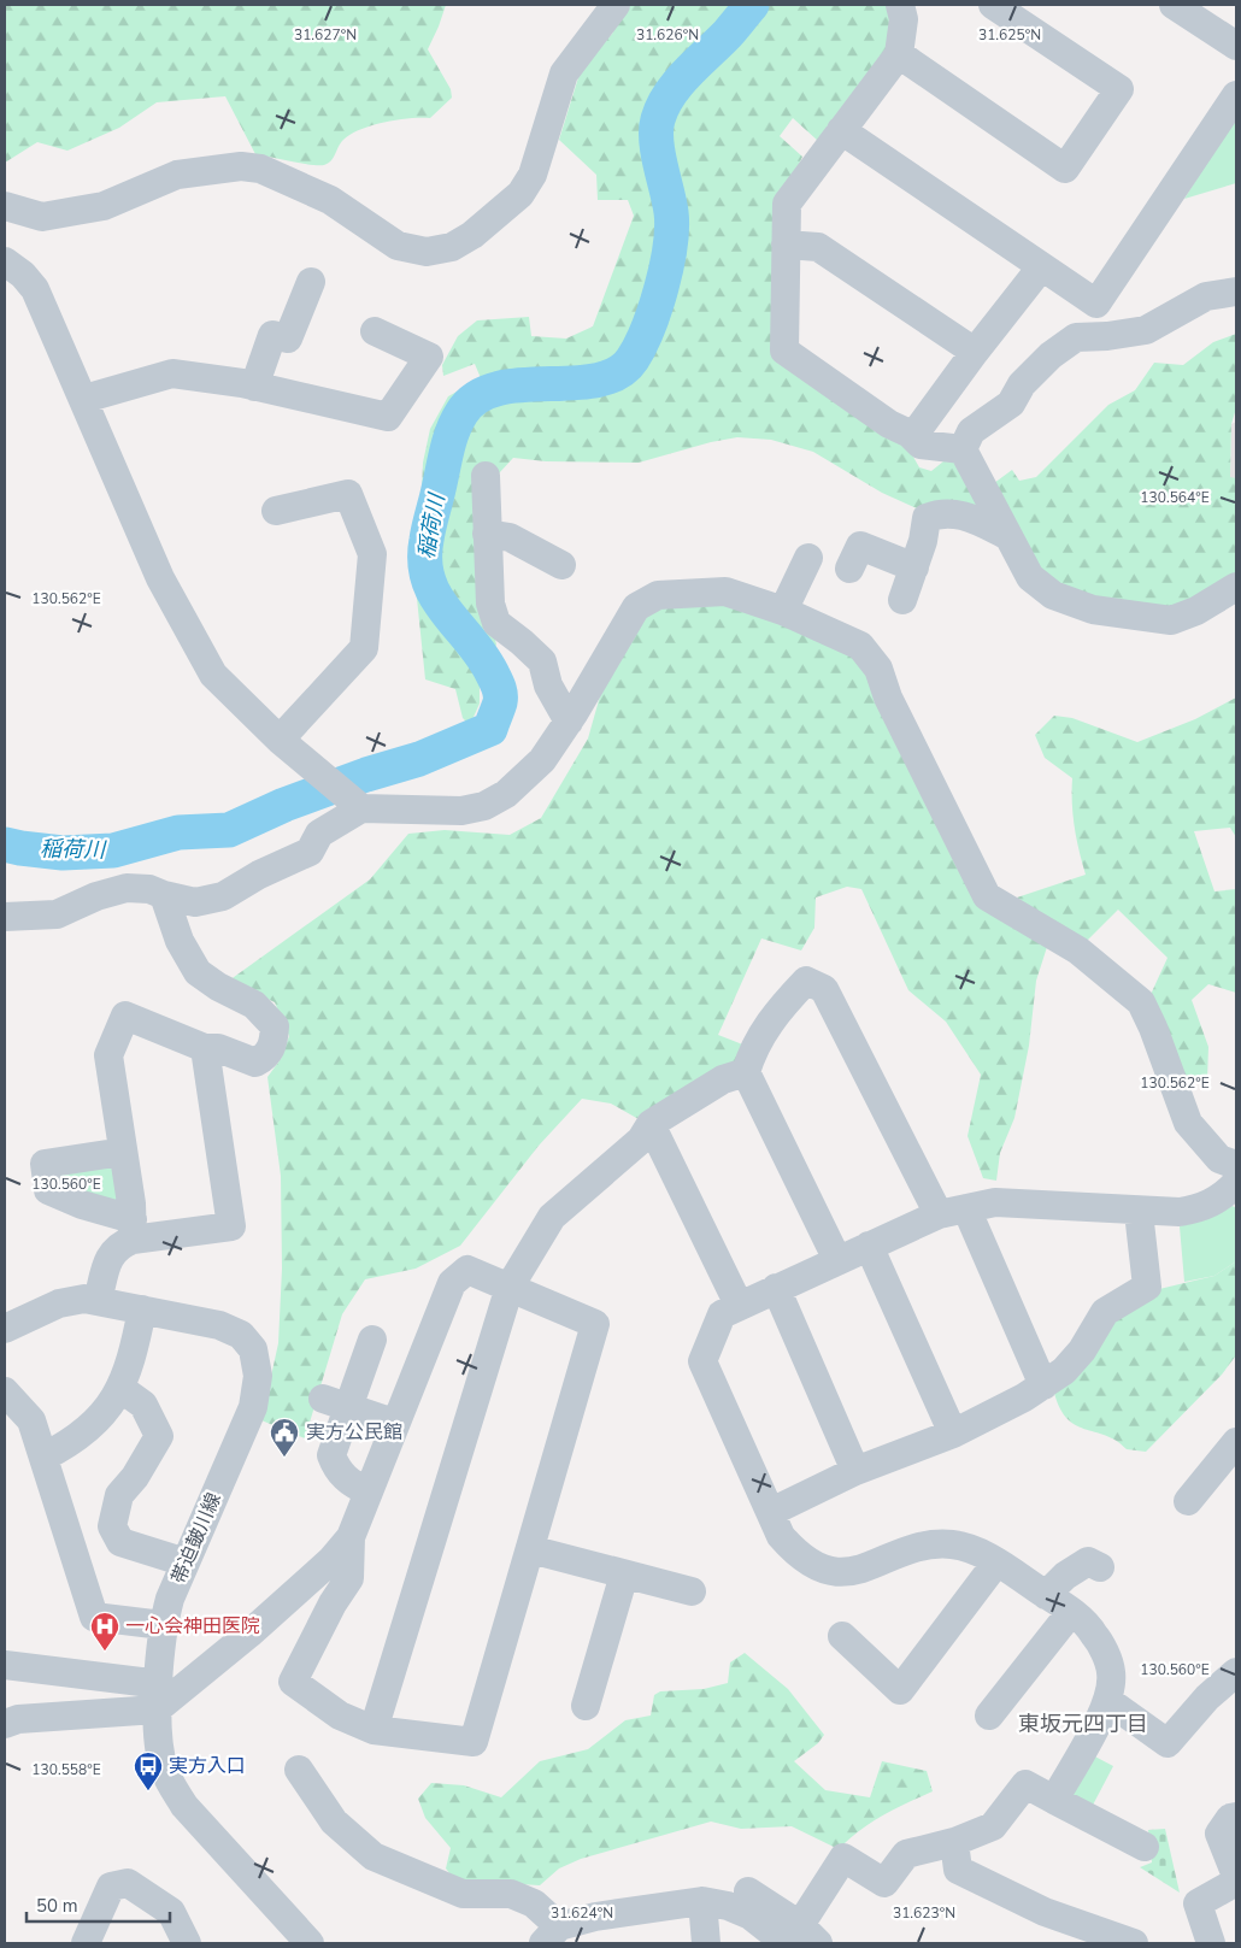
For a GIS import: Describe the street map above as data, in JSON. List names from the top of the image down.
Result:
{
  "streets": {
    "street": ["帯迫皷川線"]
  },
  "districts": ["東坂元四丁目"],
  "water": ["稲荷川"],
  "places": {
    "public building": ["実方公民館"],
    "hospital": ["一心会神田医院"],
    "bus stop": ["実方入口"]
  },
  "scale_bar": "50 m",
  "coordinates": [
    "31.627°N",
    "31.626°N",
    "31.625°N",
    "130.564°E",
    "130.562°E",
    "130.560°E",
    "130.558°E",
    "31.624°N",
    "31.623°N"
  ]
}
